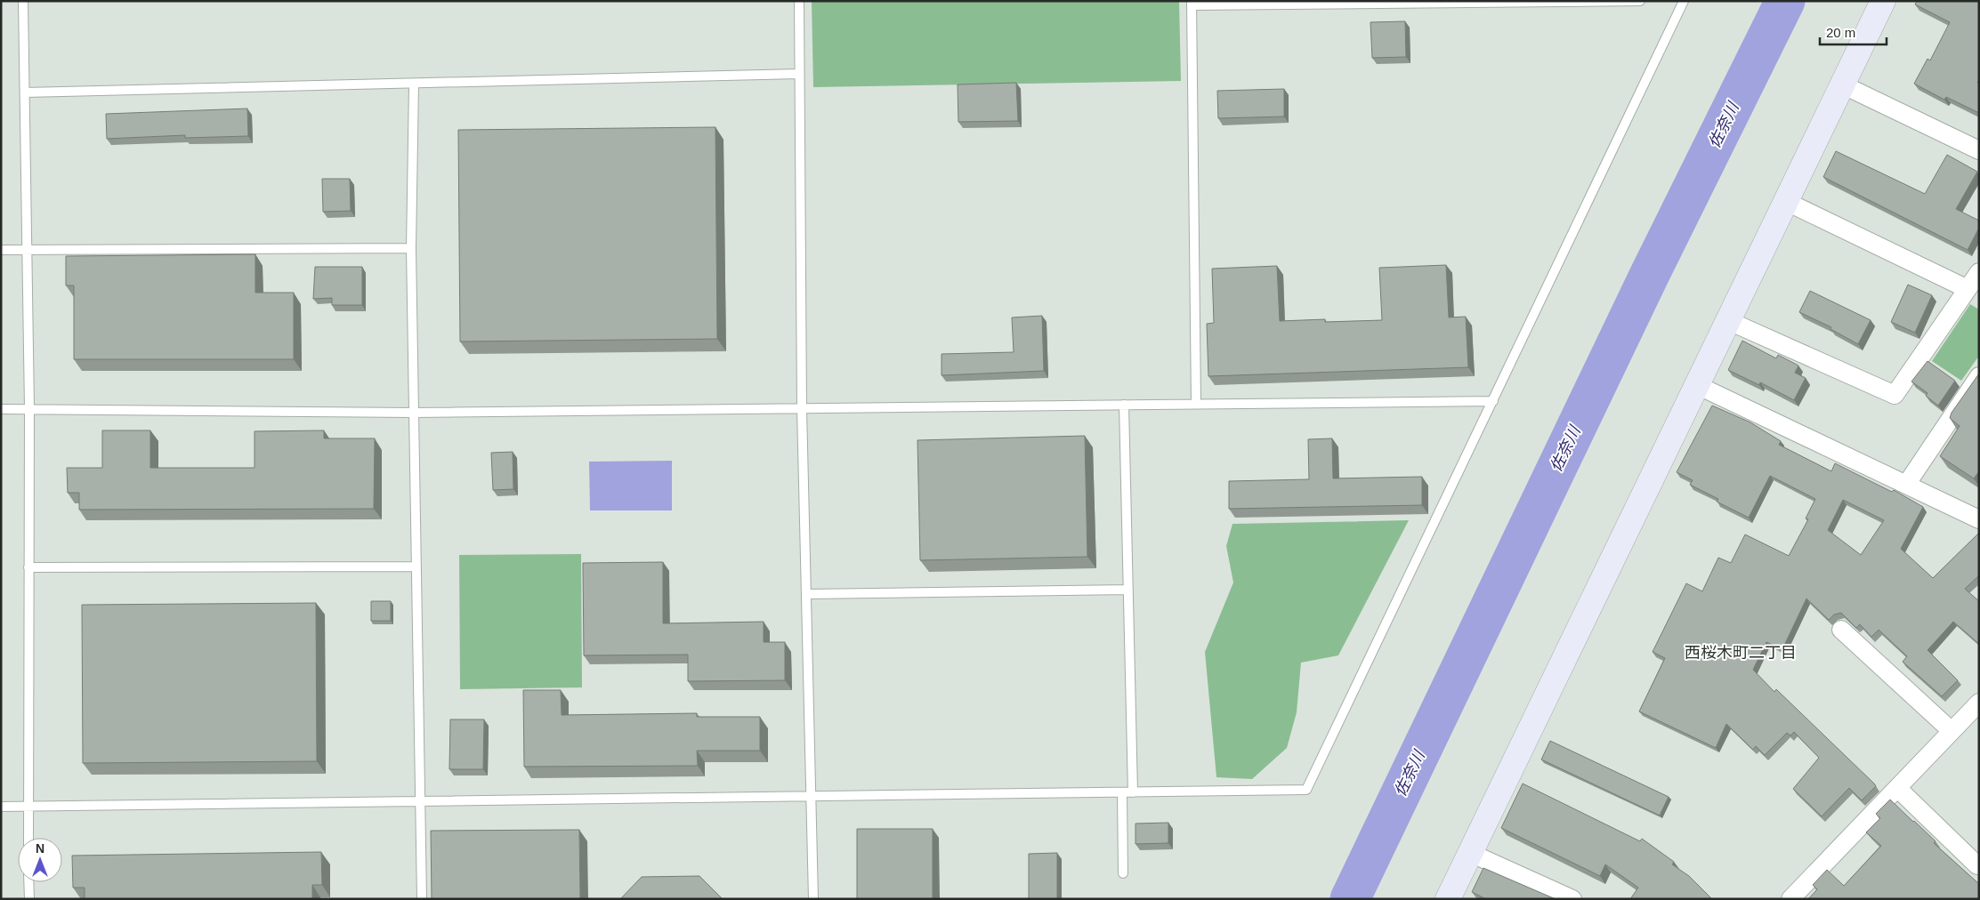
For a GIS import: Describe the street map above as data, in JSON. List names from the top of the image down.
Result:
{
  "districts": ["西桜木町二丁目"],
  "water": ["佐奈川"],
  "scale_bar": "20 m",
  "north": "top"
}
